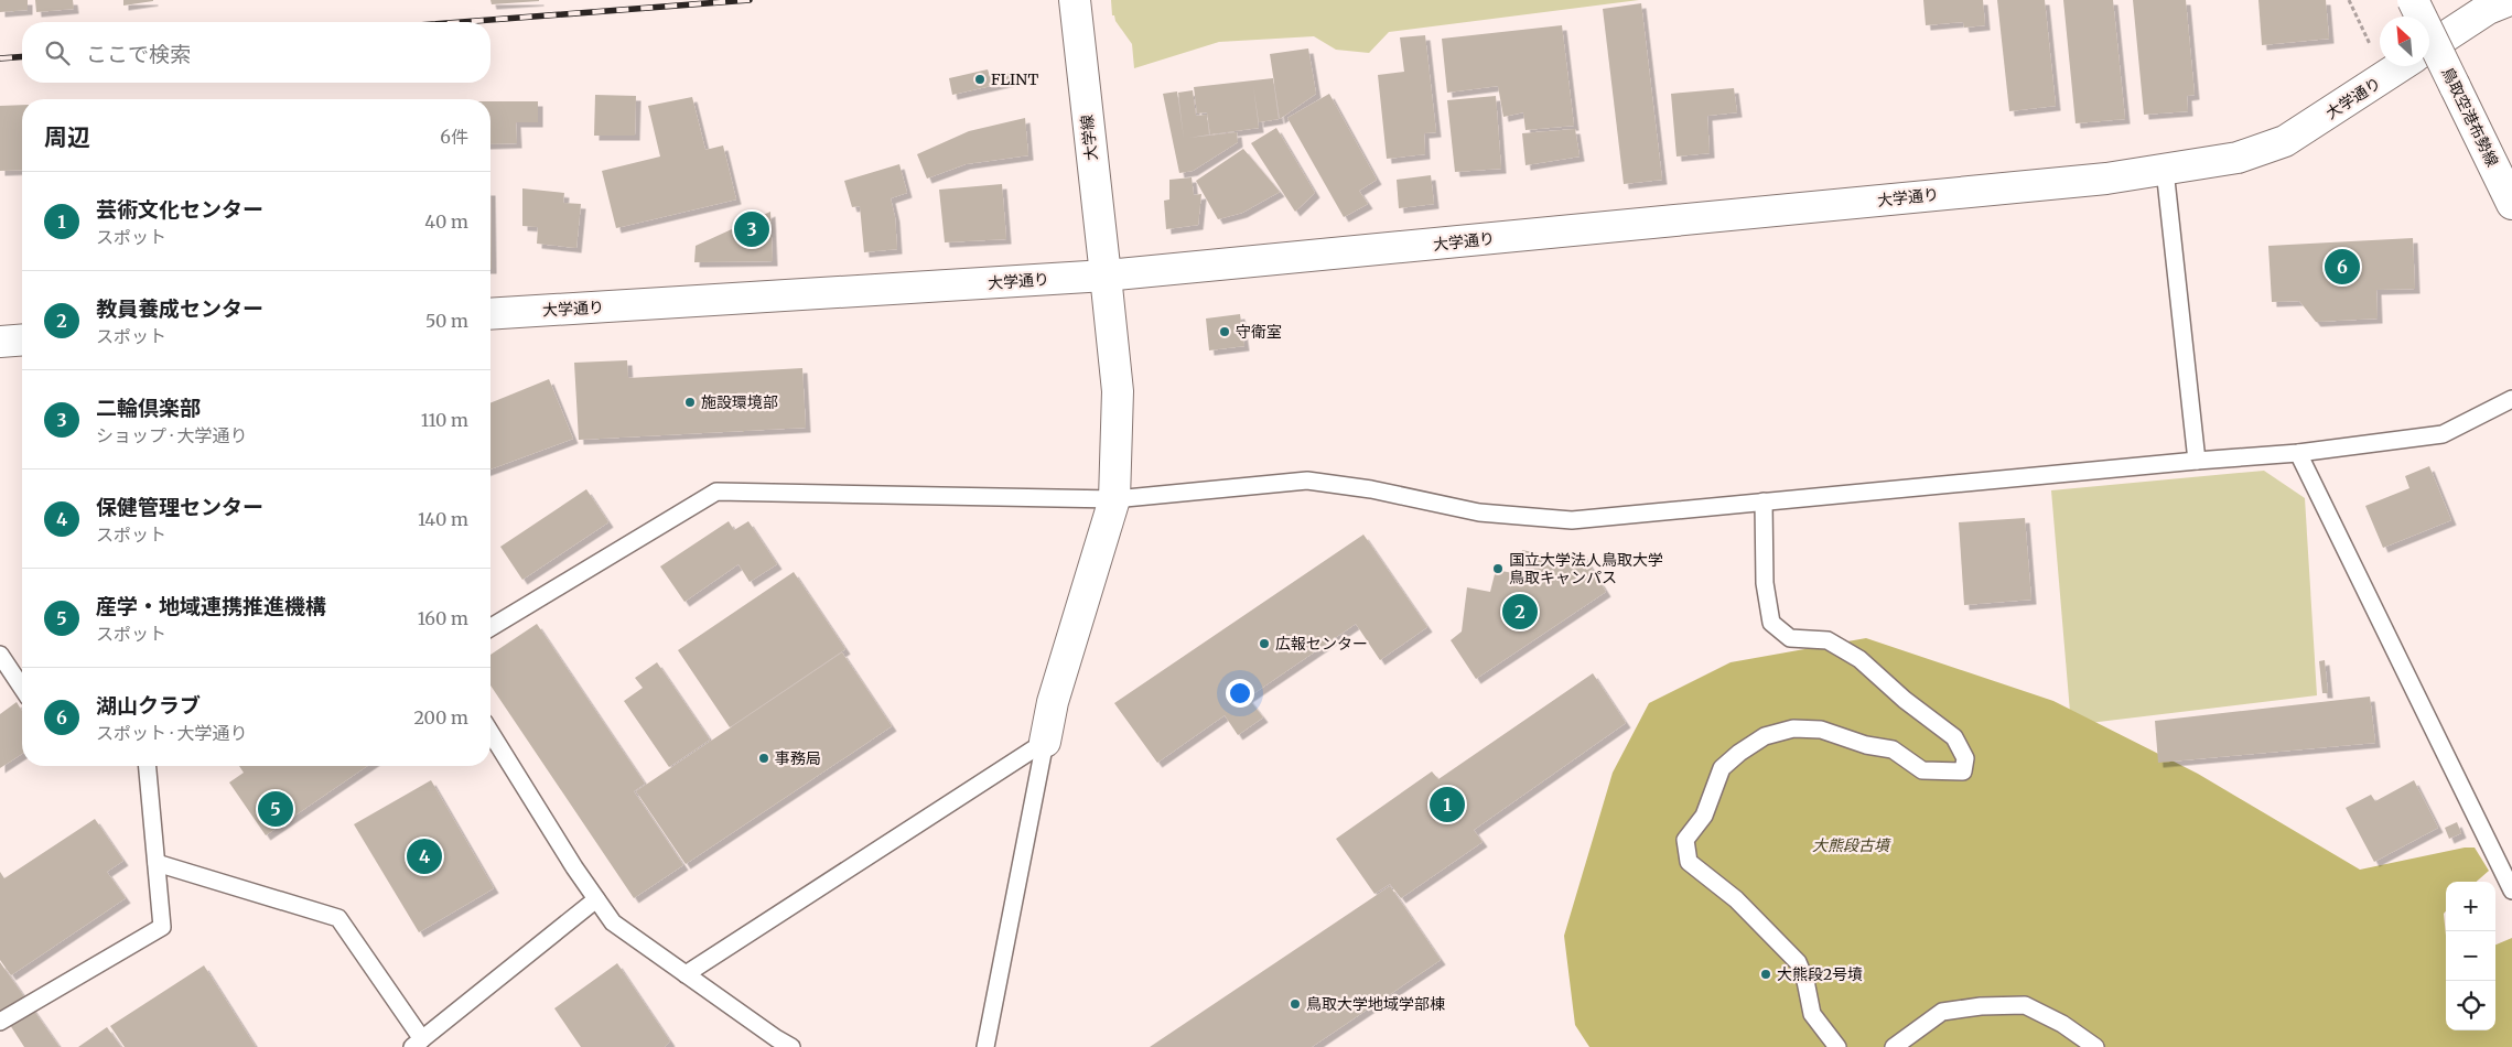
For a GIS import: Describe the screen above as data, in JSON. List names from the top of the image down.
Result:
{
  "streets": {
    "street": ["大学通り", "鳥取空港布勢線", "大学線"]
  },
  "crossings": [
    ["大学通り", "大学線"]
  ],
  "parks": ["大熊段古墳"],
  "places": [
    "FLINT",
    "守衛室",
    "施設環境部",
    "国立大学法人鳥取大学 鳥取キャンパス",
    "広報センター",
    "事務局",
    "大熊段2号墳",
    "鳥取大学地域学部棟"
  ],
  "north": "top left",
  "page": {
    "search": "ここで検索",
    "heading": ["周辺", "6件"],
    "list": [
      {
        "mark": "1",
        "name": "芸術文化センター",
        "note": "スポット",
        "value": "40 m"
      },
      {
        "mark": "2",
        "name": "教員養成センター",
        "note": "スポット",
        "value": "50 m"
      },
      {
        "mark": "3",
        "name": "二輪倶楽部",
        "note": "ショップ · 大学通り",
        "value": "110 m"
      },
      {
        "mark": "4",
        "name": "保健管理センター",
        "note": "スポット",
        "value": "140 m"
      },
      {
        "mark": "5",
        "name": "産学・地域連携推進機構",
        "note": "スポット",
        "value": "160 m"
      },
      {
        "mark": "6",
        "name": "湖山クラブ",
        "note": "スポット · 大学通り",
        "value": "200 m"
      }
    ],
    "pins": [
      "3",
      "6",
      "2",
      "1",
      "5",
      "4"
    ],
    "map_buttons": ["+", "−"]
  }
}
